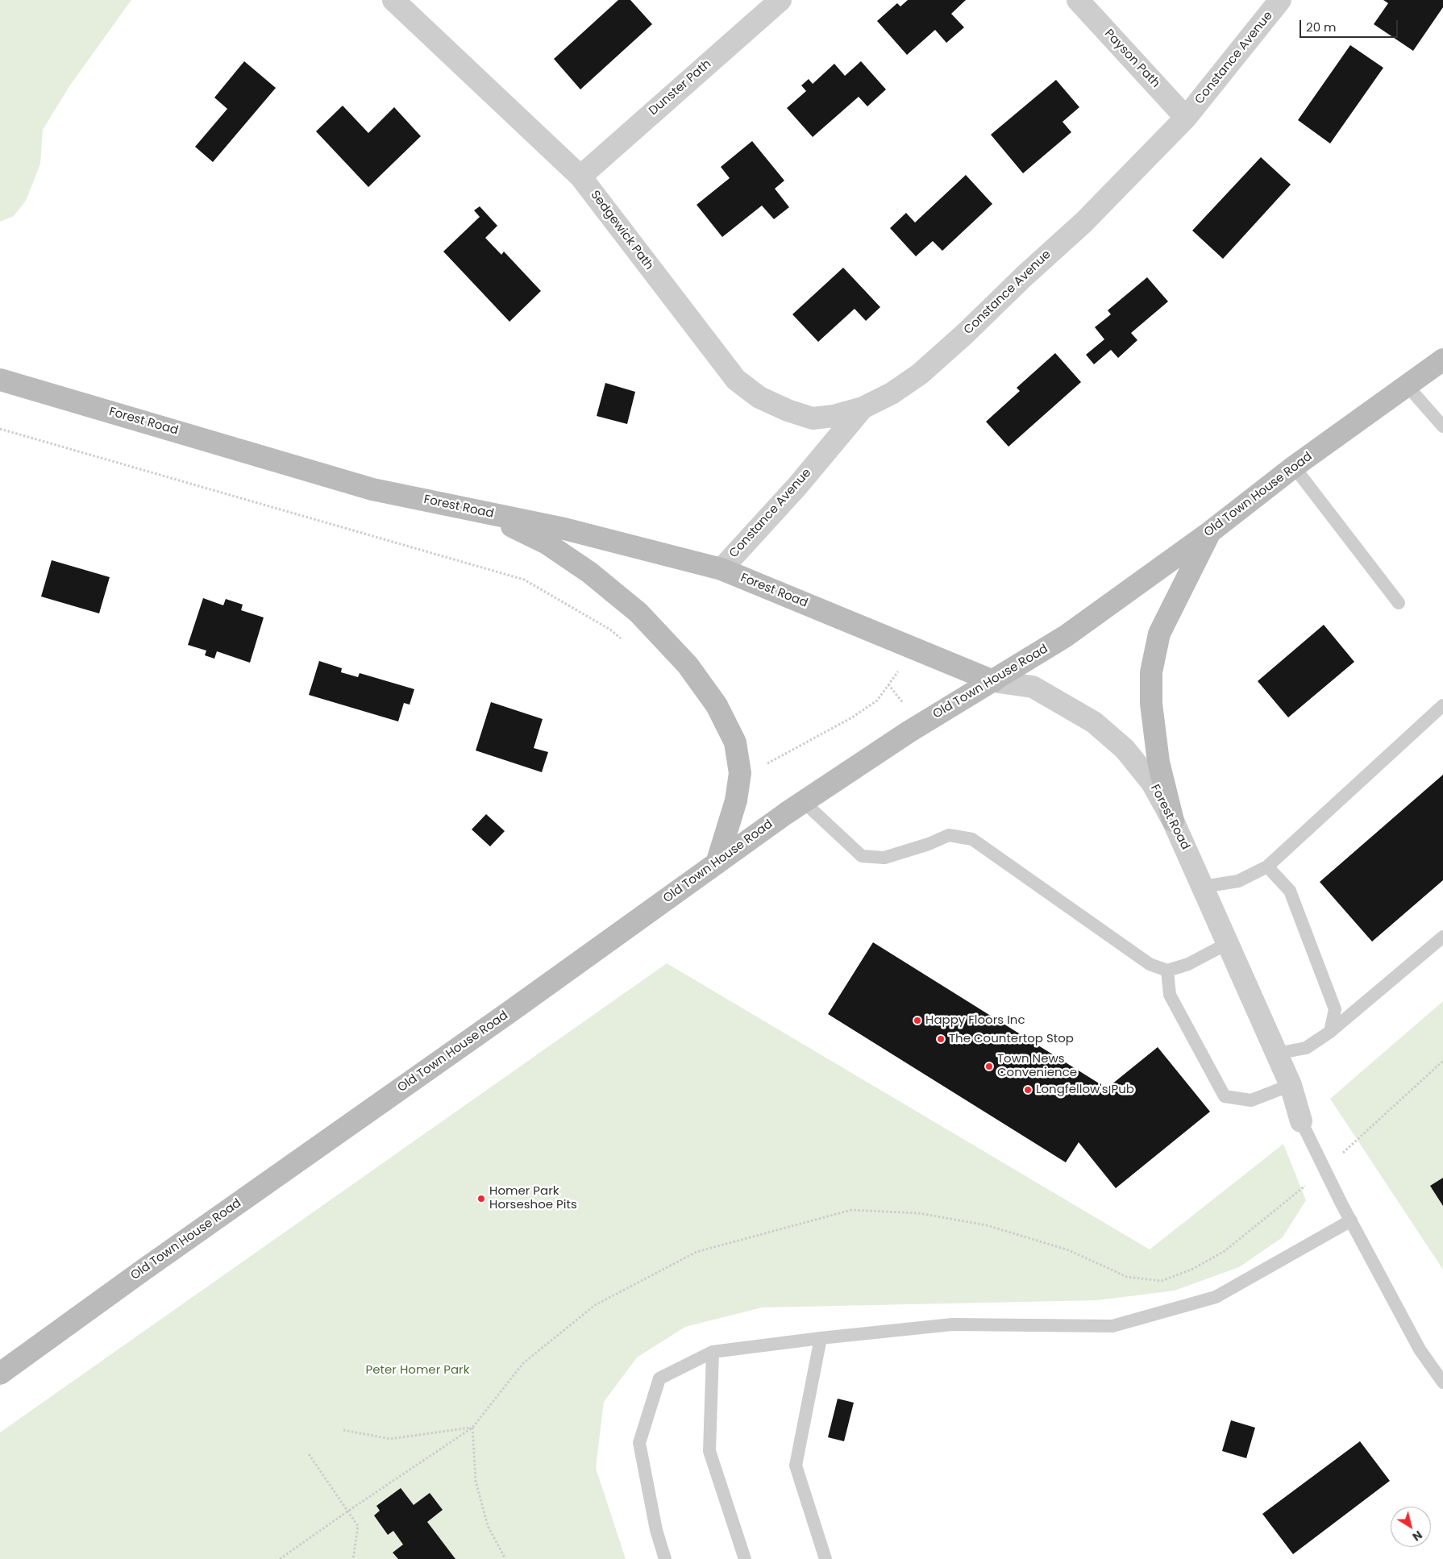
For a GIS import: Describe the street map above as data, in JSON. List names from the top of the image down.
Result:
{
  "streets": {
    "main road": ["Forest Road", "Old Town House Road"],
    "street": [
      "Constance Avenue",
      "Payson Path",
      "Dunster Path",
      "Sedgewick Path"
    ]
  },
  "crossings": [
    ["Constance Avenue", "Payson Path"],
    ["Constance Avenue", "Sedgewick Path"],
    ["Constance Avenue", "Forest Road"],
    ["Dunster Path", "Sedgewick Path"],
    ["Forest Road", "Old Town House Road"]
  ],
  "parks": ["Peter Homer Park"],
  "places": [
    "Happy Floors Inc",
    "The Countertop Stop",
    "Town News Convenience",
    "Longfellow's Pub",
    "Homer Park Horseshoe Pits"
  ],
  "scale_bar": "20 m",
  "north": "bottom right"
}
